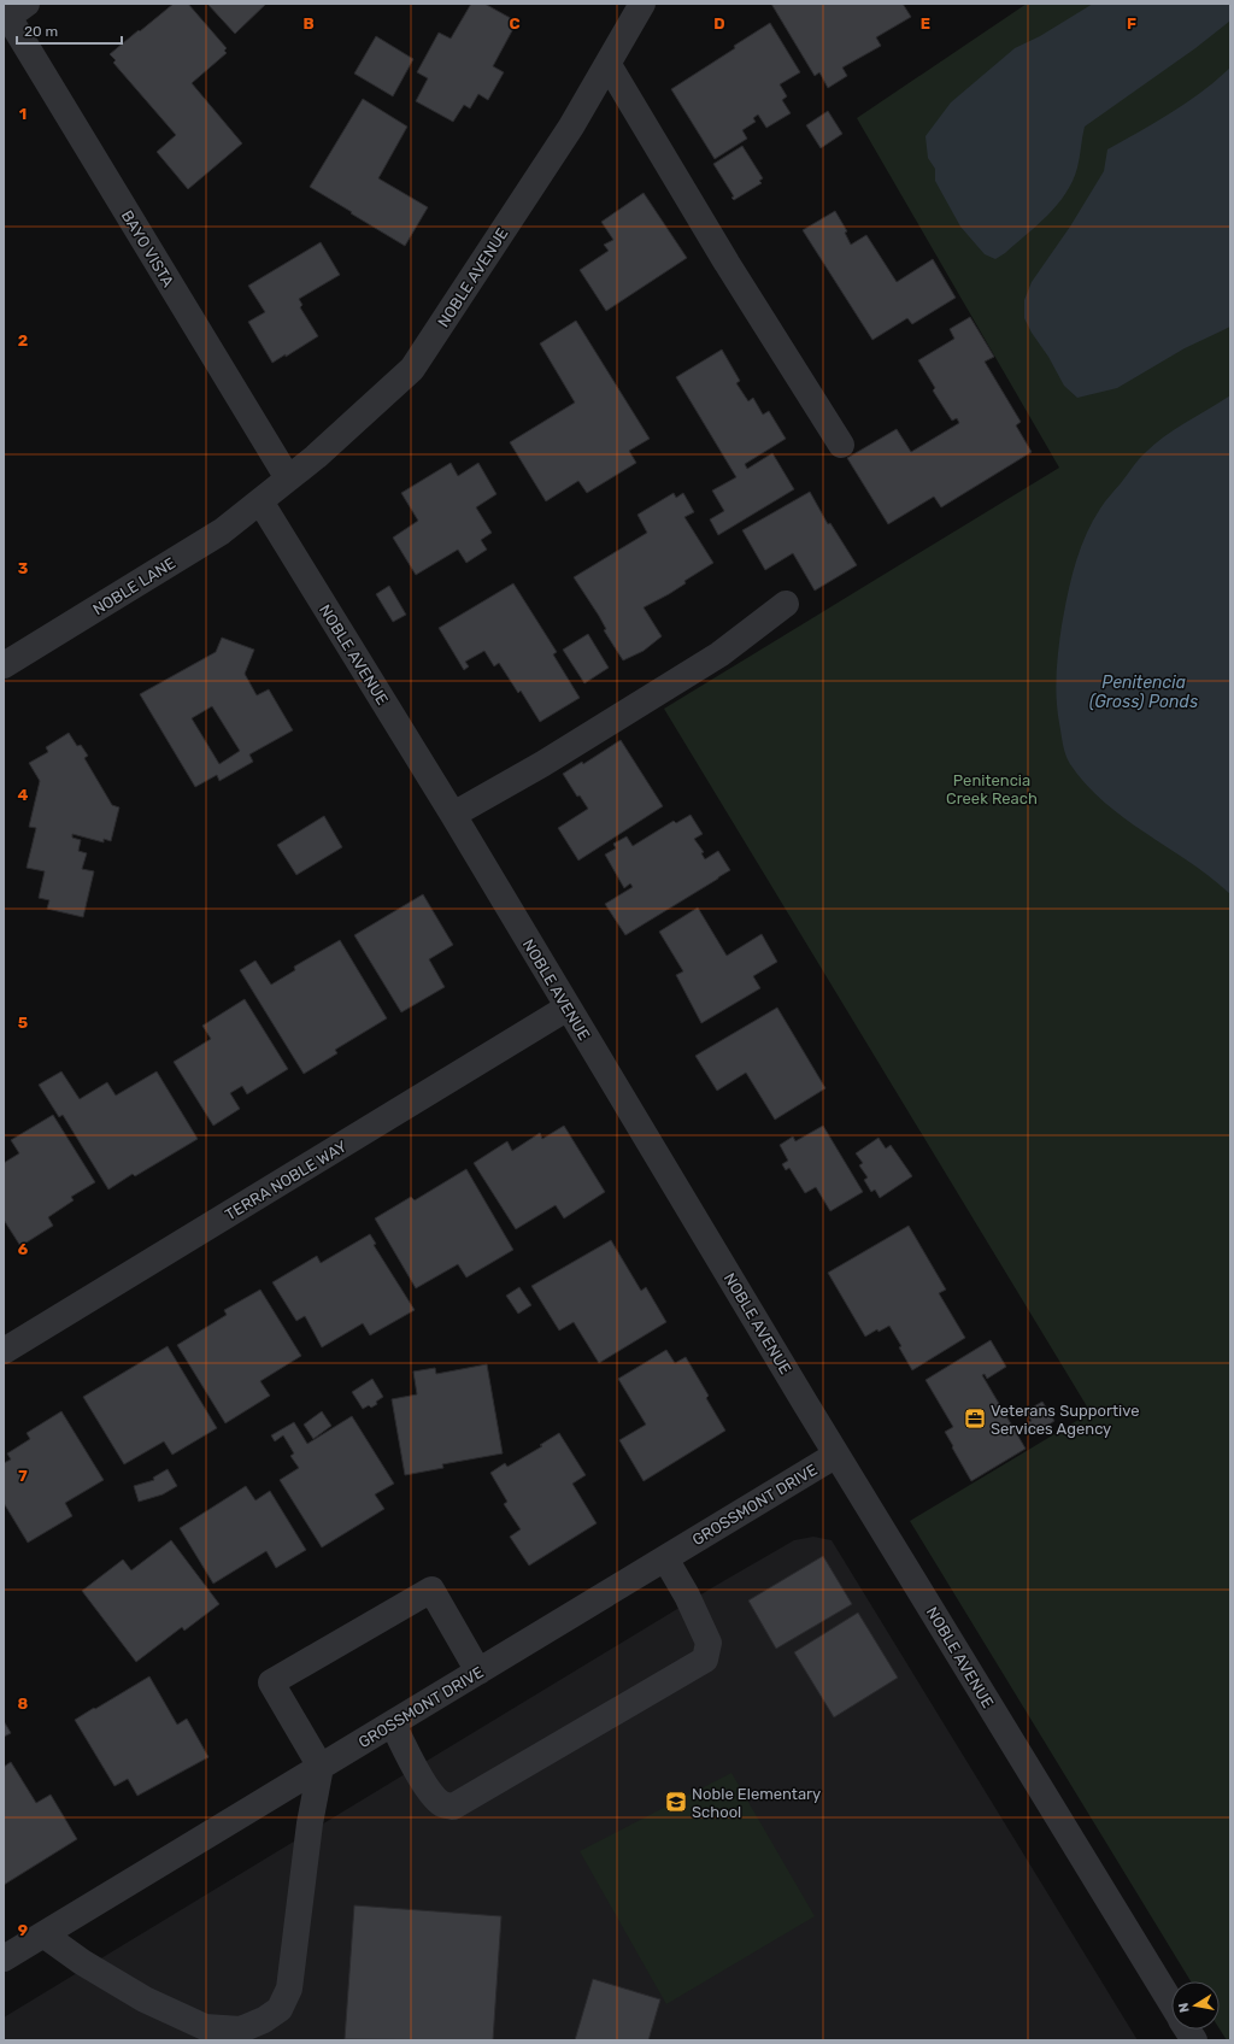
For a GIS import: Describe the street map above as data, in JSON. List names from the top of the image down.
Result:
{
  "streets": {
    "street": [
      "BAYO VISTA",
      "NOBLE AVENUE",
      "NOBLE LANE",
      "TERRA NOBLE WAY",
      "GROSSMONT DRIVE"
    ]
  },
  "crossings": [
    ["BAYO VISTA", "NOBLE AVENUE"],
    ["NOBLE AVENUE", "NOBLE LANE"],
    ["NOBLE AVENUE", "TERRA NOBLE WAY"],
    ["NOBLE AVENUE", "GROSSMONT DRIVE"]
  ],
  "water": ["Penitencia (Gross) Ponds"],
  "parks": ["Penitencia Creek Reach"],
  "places": {
    "office": ["Veterans Supportive Services Agency"],
    "school or university": ["Noble Elementary School"]
  },
  "scale_bar": "20 m",
  "north": "left",
  "grid": {
    "columns": [
      "B",
      "C",
      "D",
      "E",
      "F"
    ],
    "rows": [
      "1",
      "2",
      "3",
      "4",
      "5",
      "6",
      "7",
      "8",
      "9"
    ]
  }
}
